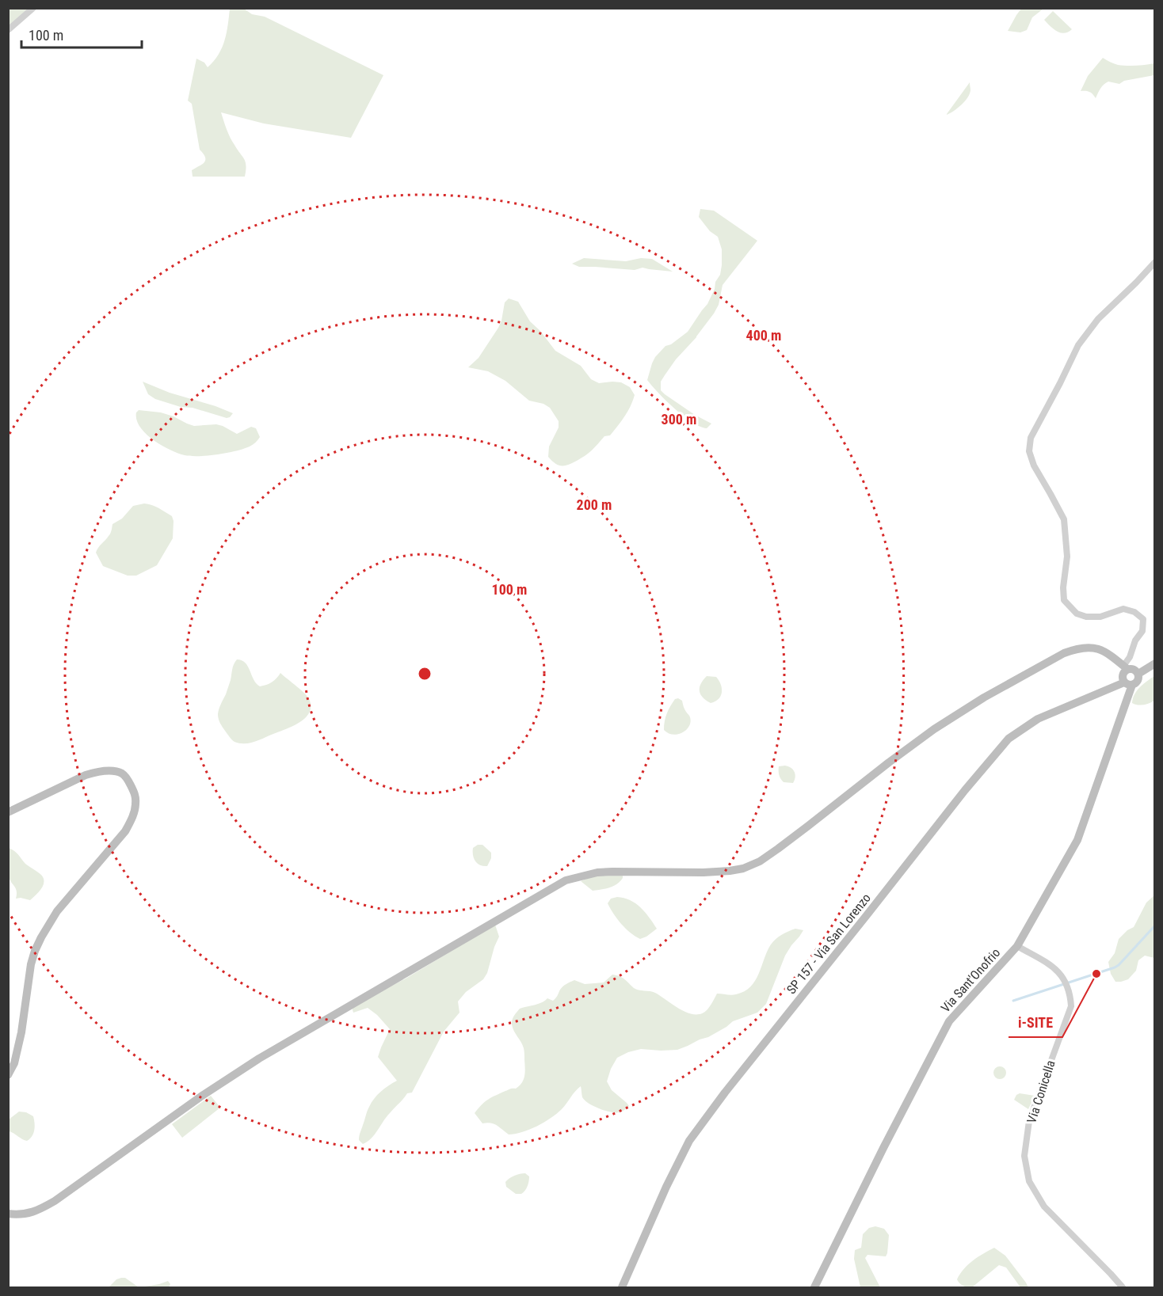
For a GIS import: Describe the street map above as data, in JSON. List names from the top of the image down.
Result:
{
  "streets": {
    "street": ["SP 157 - Via San Lorenzo", "Via Sant'Onofrio", "Via Conicella"]
  },
  "crossings": [
    ["SP 157 - Via San Lorenzo", "Via Sant'Onofrio"],
    ["Via Sant'Onofrio", "Via Conicella"]
  ],
  "places": ["i-SITE"],
  "scale_bar": "100 m",
  "rings": [
    "400 m",
    "300 m",
    "200 m",
    "100 m"
  ]
}
